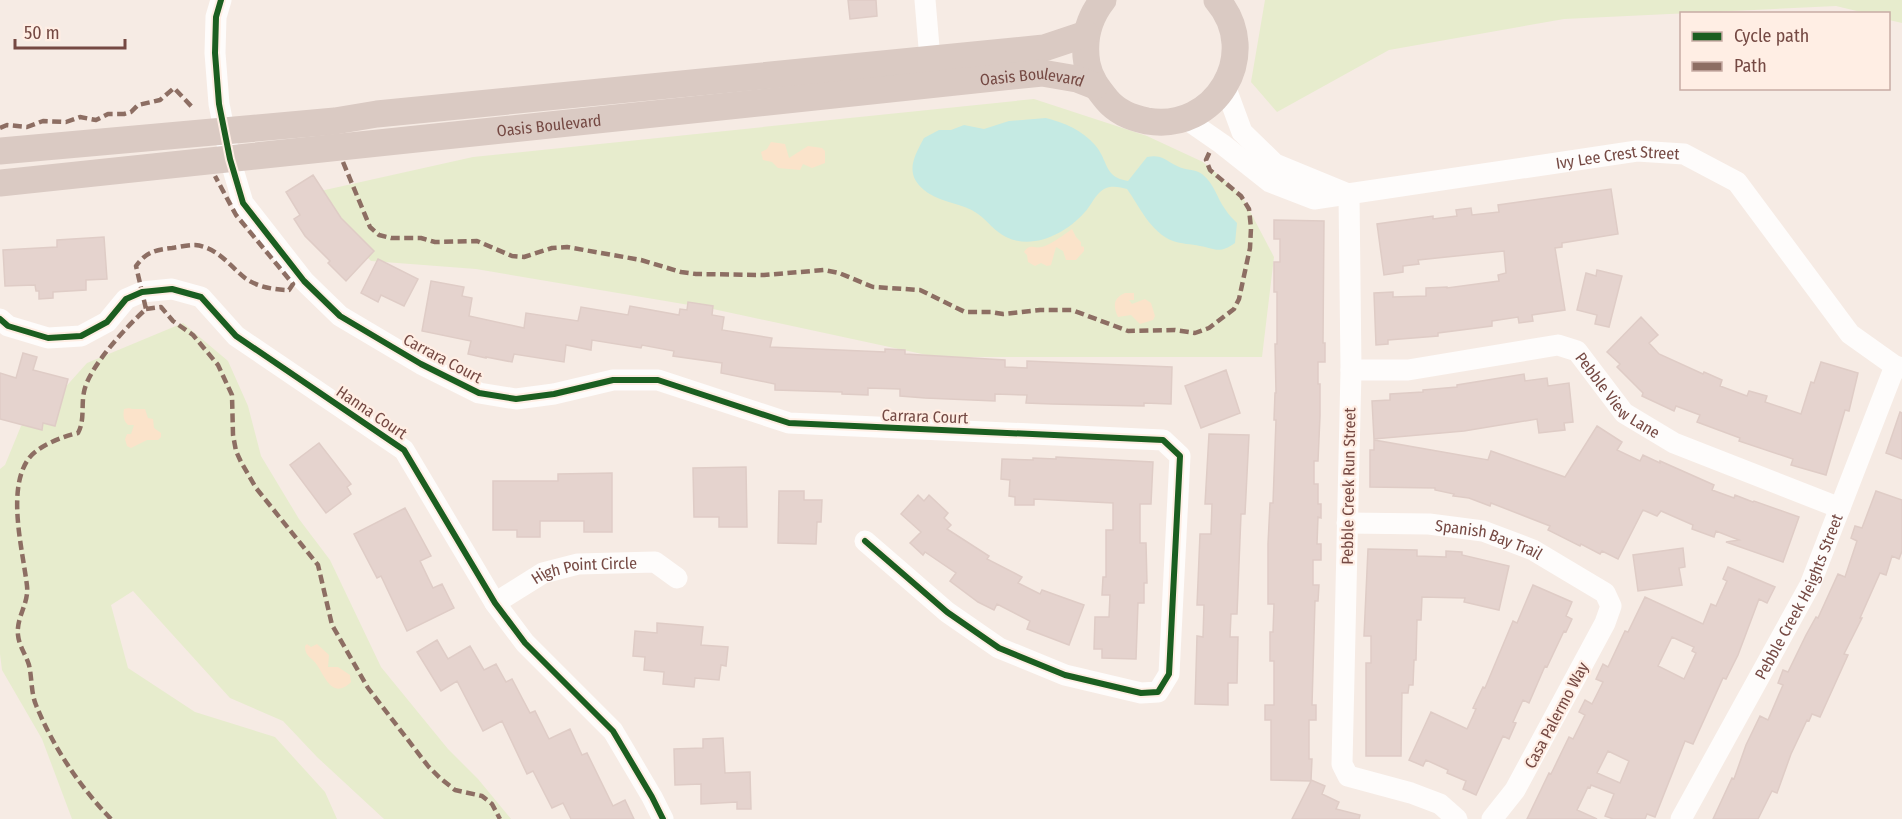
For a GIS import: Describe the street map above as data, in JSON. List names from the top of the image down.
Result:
{
  "streets": {
    "main road": ["Oasis Boulevard"],
    "street": [
      "Ivy Lee Crest Street",
      "Carrara Court",
      "Pebble View Lane",
      "Hanna Court",
      "Pebble Creek Run Street",
      "Spanish Bay Trail",
      "High Point Circle",
      "Pebble Creek Heights Street",
      "Casa Palermo Way"
    ]
  },
  "crossings": [
    ["Oasis Boulevard", "Ivy Lee Crest Street"],
    ["Oasis Boulevard", "Carrara Court"],
    ["Ivy Lee Crest Street", "Pebble Creek Run Street"],
    ["Ivy Lee Crest Street", "Pebble Creek Heights Street"],
    ["Pebble View Lane", "Pebble Creek Run Street"],
    ["Pebble View Lane", "Pebble Creek Heights Street"],
    ["Hanna Court", "High Point Circle"],
    ["Pebble Creek Run Street", "Spanish Bay Trail"],
    ["Spanish Bay Trail", "Casa Palermo Way"]
  ],
  "legend": ["Cycle path", "Path"],
  "scale_bar": "50 m"
}
